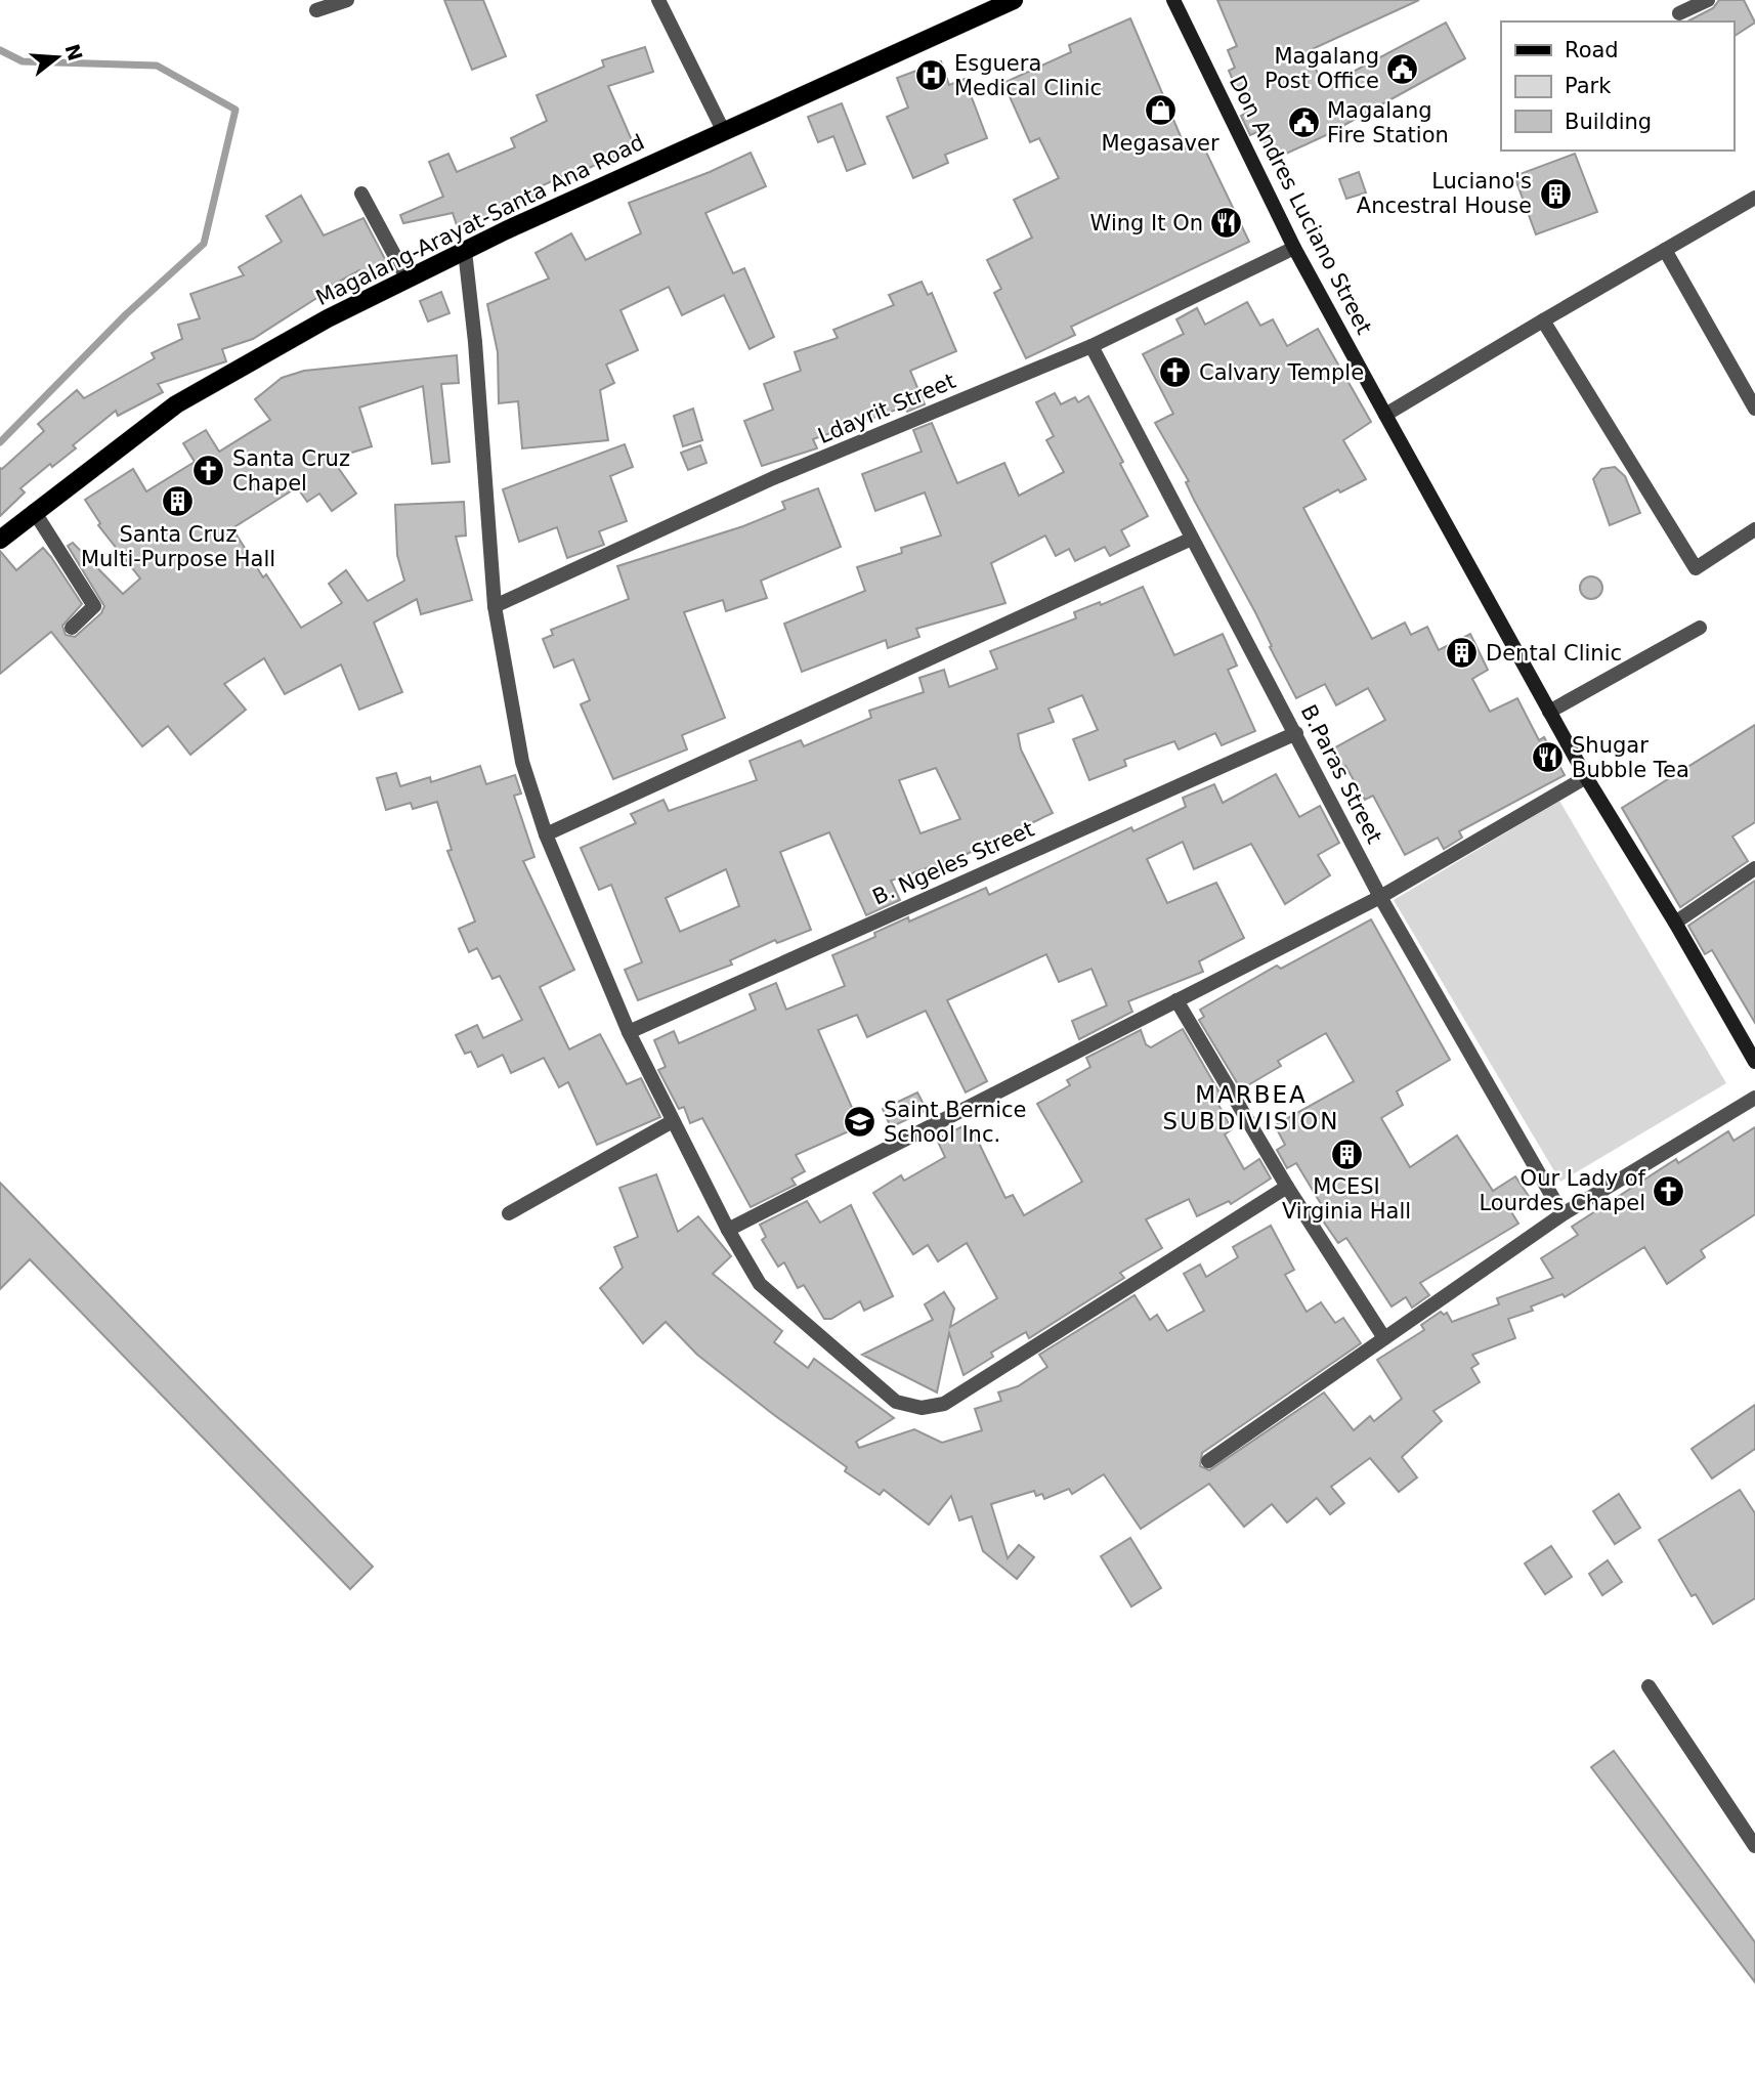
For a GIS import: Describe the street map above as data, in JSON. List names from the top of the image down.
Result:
{
  "streets": {
    "main road": ["Magalang-Arayat-Santa Ana Road"],
    "street": [
      "Don Andres Luciano Street",
      "Ldayrit Street",
      "B.Paras Street",
      "B. Ngeles Street"
    ]
  },
  "crossings": [
    ["Don Andres Luciano Street", "Ldayrit Street"],
    ["Ldayrit Street", "B.Paras Street"],
    ["B.Paras Street", "B. Ngeles Street"]
  ],
  "districts": ["MARBEA SUBDIVISION"],
  "places": {
    "public building": ["Magalang Post Office", "Magalang Fire Station"],
    "hospital": ["Esguera Medical Clinic"],
    "shop": ["Megasaver"],
    "building": [
      "Luciano's Ancestral House",
      "Santa Cruz Multi-Purpose Hall",
      "Dental Clinic",
      "MCESI Virginia Hall"
    ],
    "restaurant": ["Wing It On", "Shugar Bubble Tea"],
    "church": ["Calvary Temple", "Santa Cruz Chapel", "Our Lady of Lourdes Chapel"],
    "school or university": ["Saint Bernice School Inc."]
  },
  "legend": ["Road", "Park", "Building"],
  "north": "right"
}
